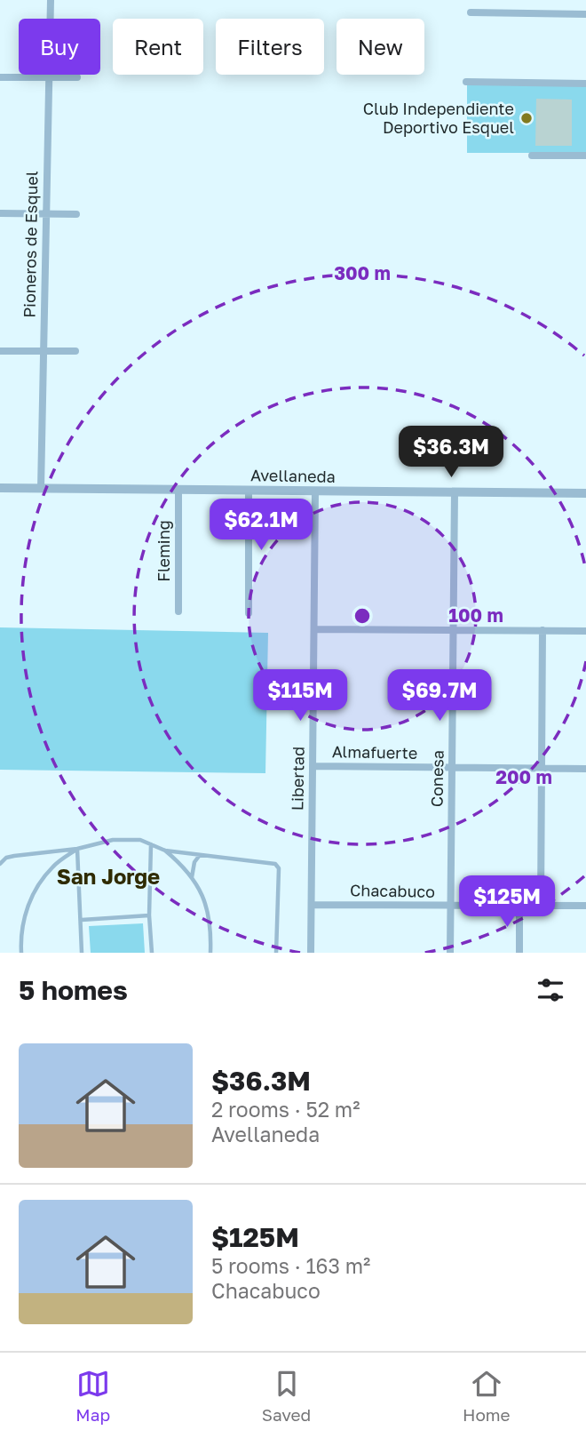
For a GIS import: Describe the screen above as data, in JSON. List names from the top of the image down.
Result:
{
  "streets": {
    "street": [
      "Pioneros de Esquel",
      "Avellaneda",
      "Fleming",
      "Almafuerte",
      "Libertad",
      "Conesa",
      "Chacabuco"
    ]
  },
  "crossings": [
    ["Pioneros de Esquel", "Avellaneda"],
    ["Avellaneda", "Fleming"],
    ["Avellaneda", "Libertad"],
    ["Avellaneda", "Conesa"],
    ["Almafuerte", "Libertad"],
    ["Almafuerte", "Conesa"],
    ["Libertad", "Chacabuco"],
    ["Conesa", "Chacabuco"]
  ],
  "districts": ["San Jorge"],
  "places": ["Club Independiente Deportivo Esquel"],
  "page": {
    "chip": [
      "Buy",
      "Rent",
      "Filters",
      "New"
    ],
    "price": [
      "$36.3M",
      "$62.1M",
      "$115M",
      "$69.7M",
      "$125M"
    ],
    "heading": "5 homes",
    "list": [
      {
        "name": "$36.3M",
        "note": "2 rooms · 52 m² · Avellaneda"
      },
      {
        "name": "$125M",
        "note": "5 rooms · 163 m² · Chacabuco"
      }
    ],
    "tabs": ["Map", "Saved", "Home"]
  },
  "rings": ["300 m", "100 m", "200 m"]
}
